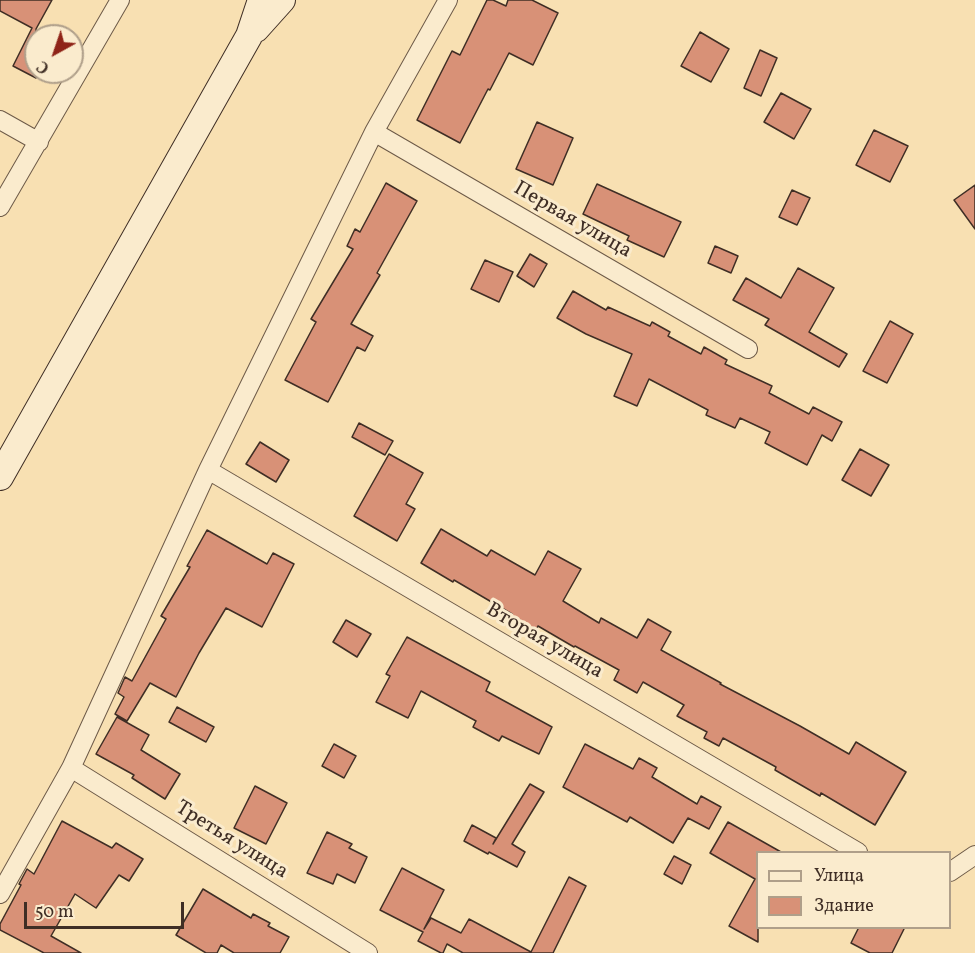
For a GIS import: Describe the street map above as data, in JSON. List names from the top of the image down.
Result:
{
  "streets": {
    "street": ["Первая улица", "Вторая улица", "Третья улица"]
  },
  "legend": ["Улица", "Здание"],
  "scale_bar": "50 m",
  "north": "bottom left"
}
